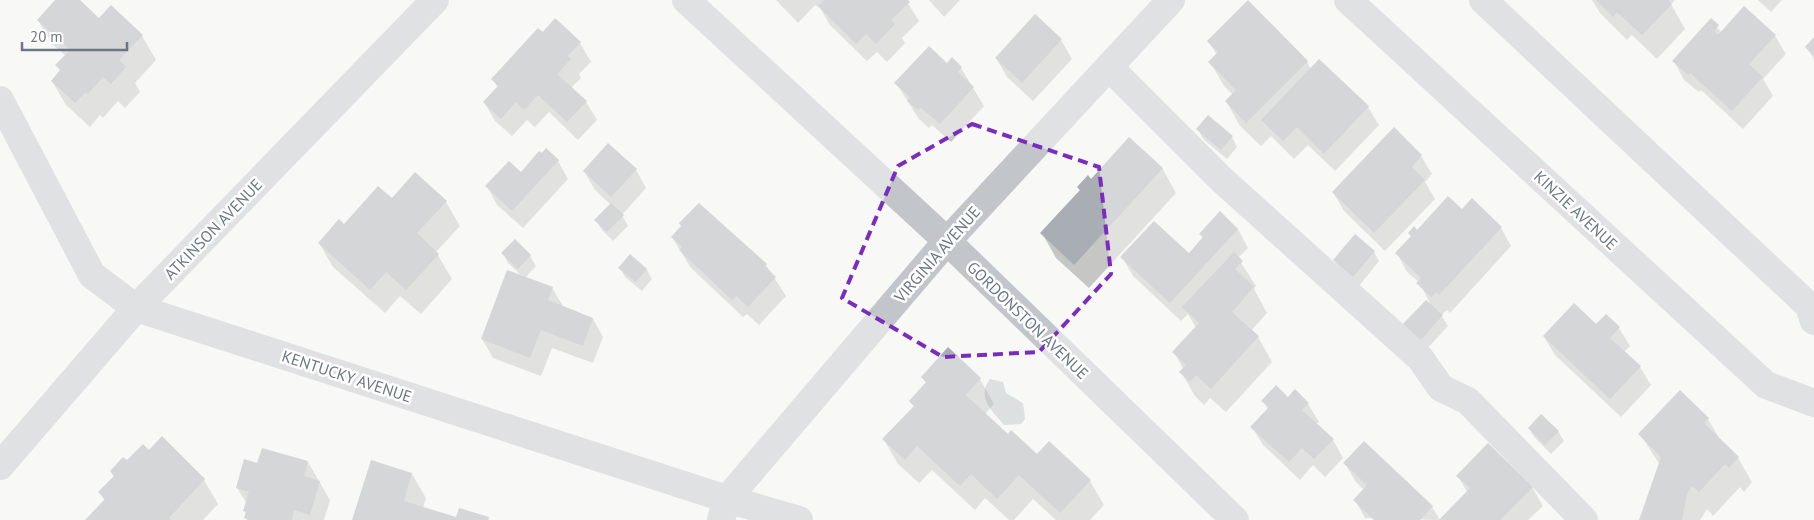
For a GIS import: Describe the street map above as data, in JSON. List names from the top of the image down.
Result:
{
  "streets": {
    "street": [
      "KINZIE AVENUE",
      "ATKINSON AVENUE",
      "VIRGINIA AVENUE",
      "GORDONSTON AVENUE",
      "KENTUCKY AVENUE"
    ]
  },
  "crossings": [
    ["ATKINSON AVENUE", "KENTUCKY AVENUE"],
    ["VIRGINIA AVENUE", "GORDONSTON AVENUE"],
    ["VIRGINIA AVENUE", "KENTUCKY AVENUE"]
  ],
  "scale_bar": "20 m"
}
